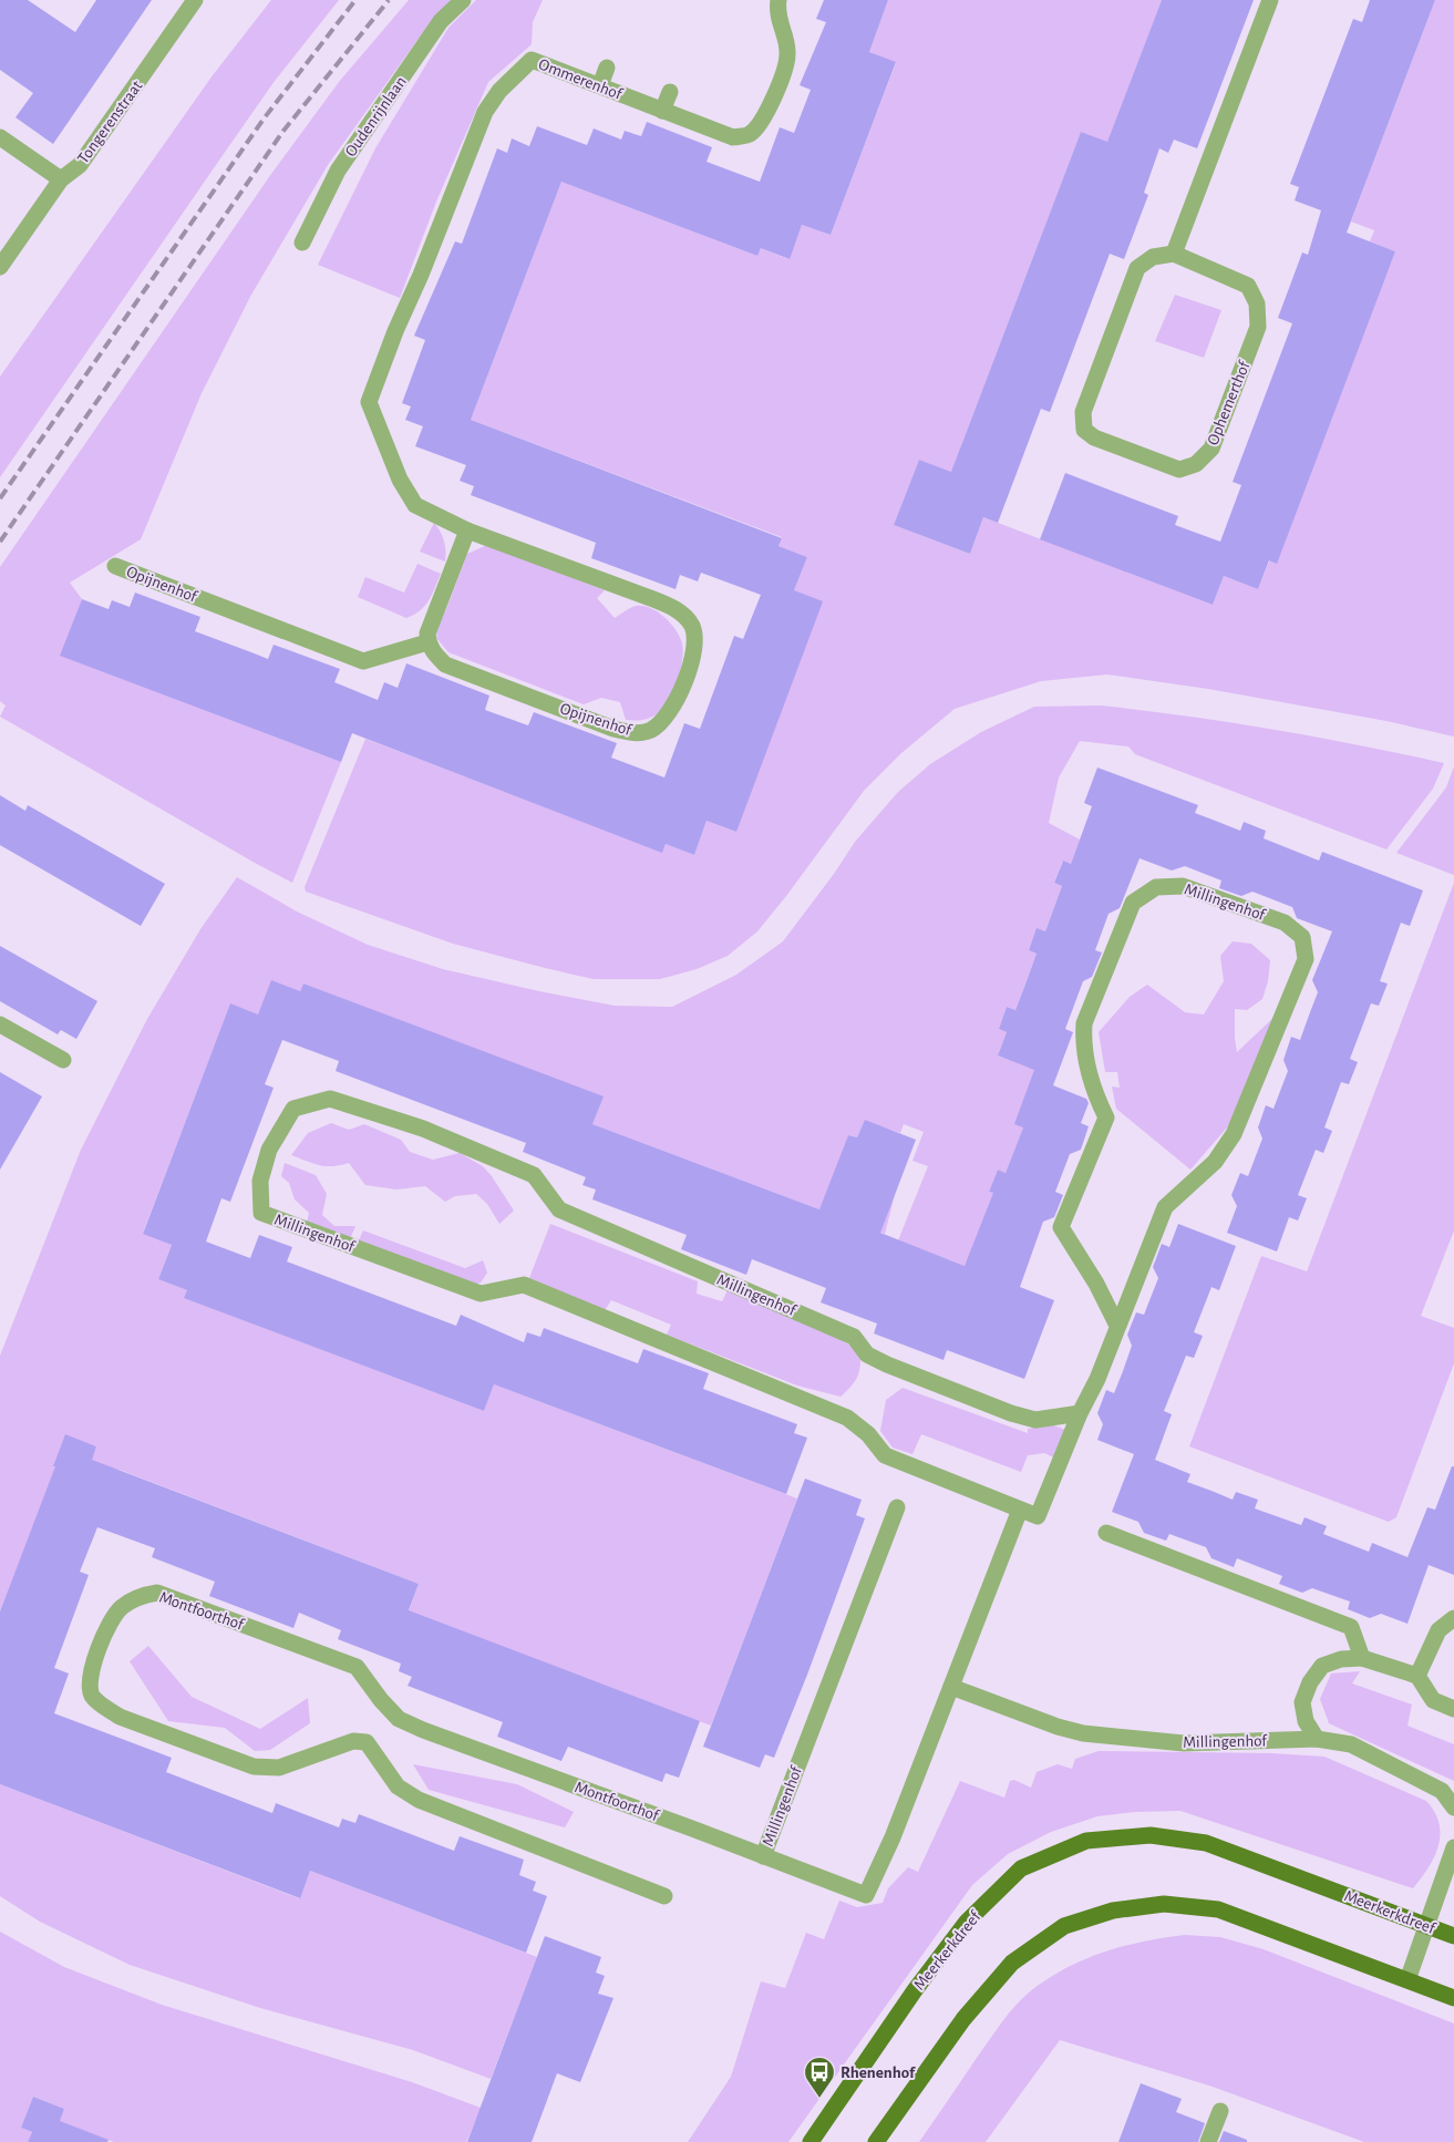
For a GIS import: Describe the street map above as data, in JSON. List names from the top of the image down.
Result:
{
  "streets": {
    "main road": ["Meerkerkdreef"],
    "street": [
      "Ommerenhof",
      "Oudenrijnlaan",
      "Tongerenstraat",
      "Ophemerthof",
      "Opijnenhof",
      "Millingenhof",
      "Montfoorthof"
    ]
  },
  "crossings": [
    ["Ommerenhof", "Opijnenhof"],
    ["Millingenhof", "Montfoorthof"]
  ],
  "places": {
    "bus stop": ["Rhenenhof"]
  }
}
